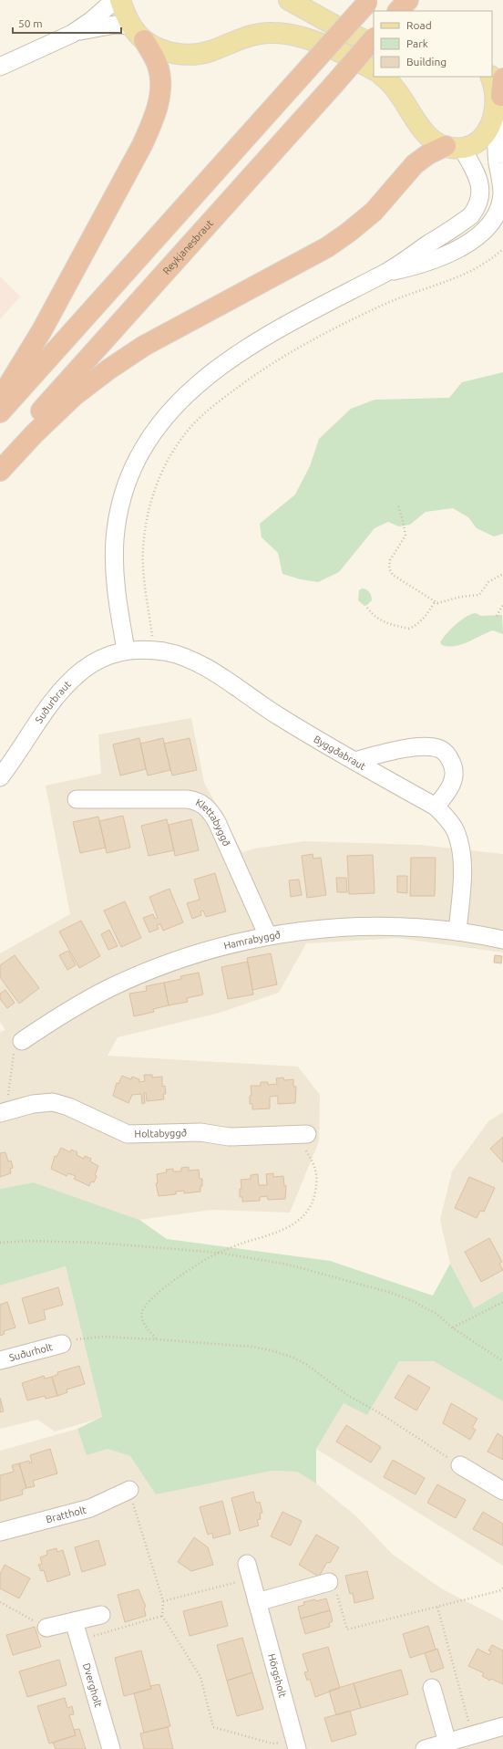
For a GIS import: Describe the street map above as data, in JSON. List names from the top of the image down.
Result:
{
  "streets": {
    "highway": ["Reykjanesbraut"],
    "street": [
      "Suðurbraut",
      "Byggðabraut",
      "Klettabyggð",
      "Hamrabyggð",
      "Holtabyggð",
      "Suðurholt",
      "Brattholt",
      "Hörgsholt",
      "Dvergholt"
    ]
  },
  "crossings": [
    ["Suðurbraut", "Byggðabraut"],
    ["Byggðabraut", "Hamrabyggð"],
    ["Klettabyggð", "Hamrabyggð"]
  ],
  "legend": ["Road", "Park", "Building"],
  "scale_bar": "50 m"
}
